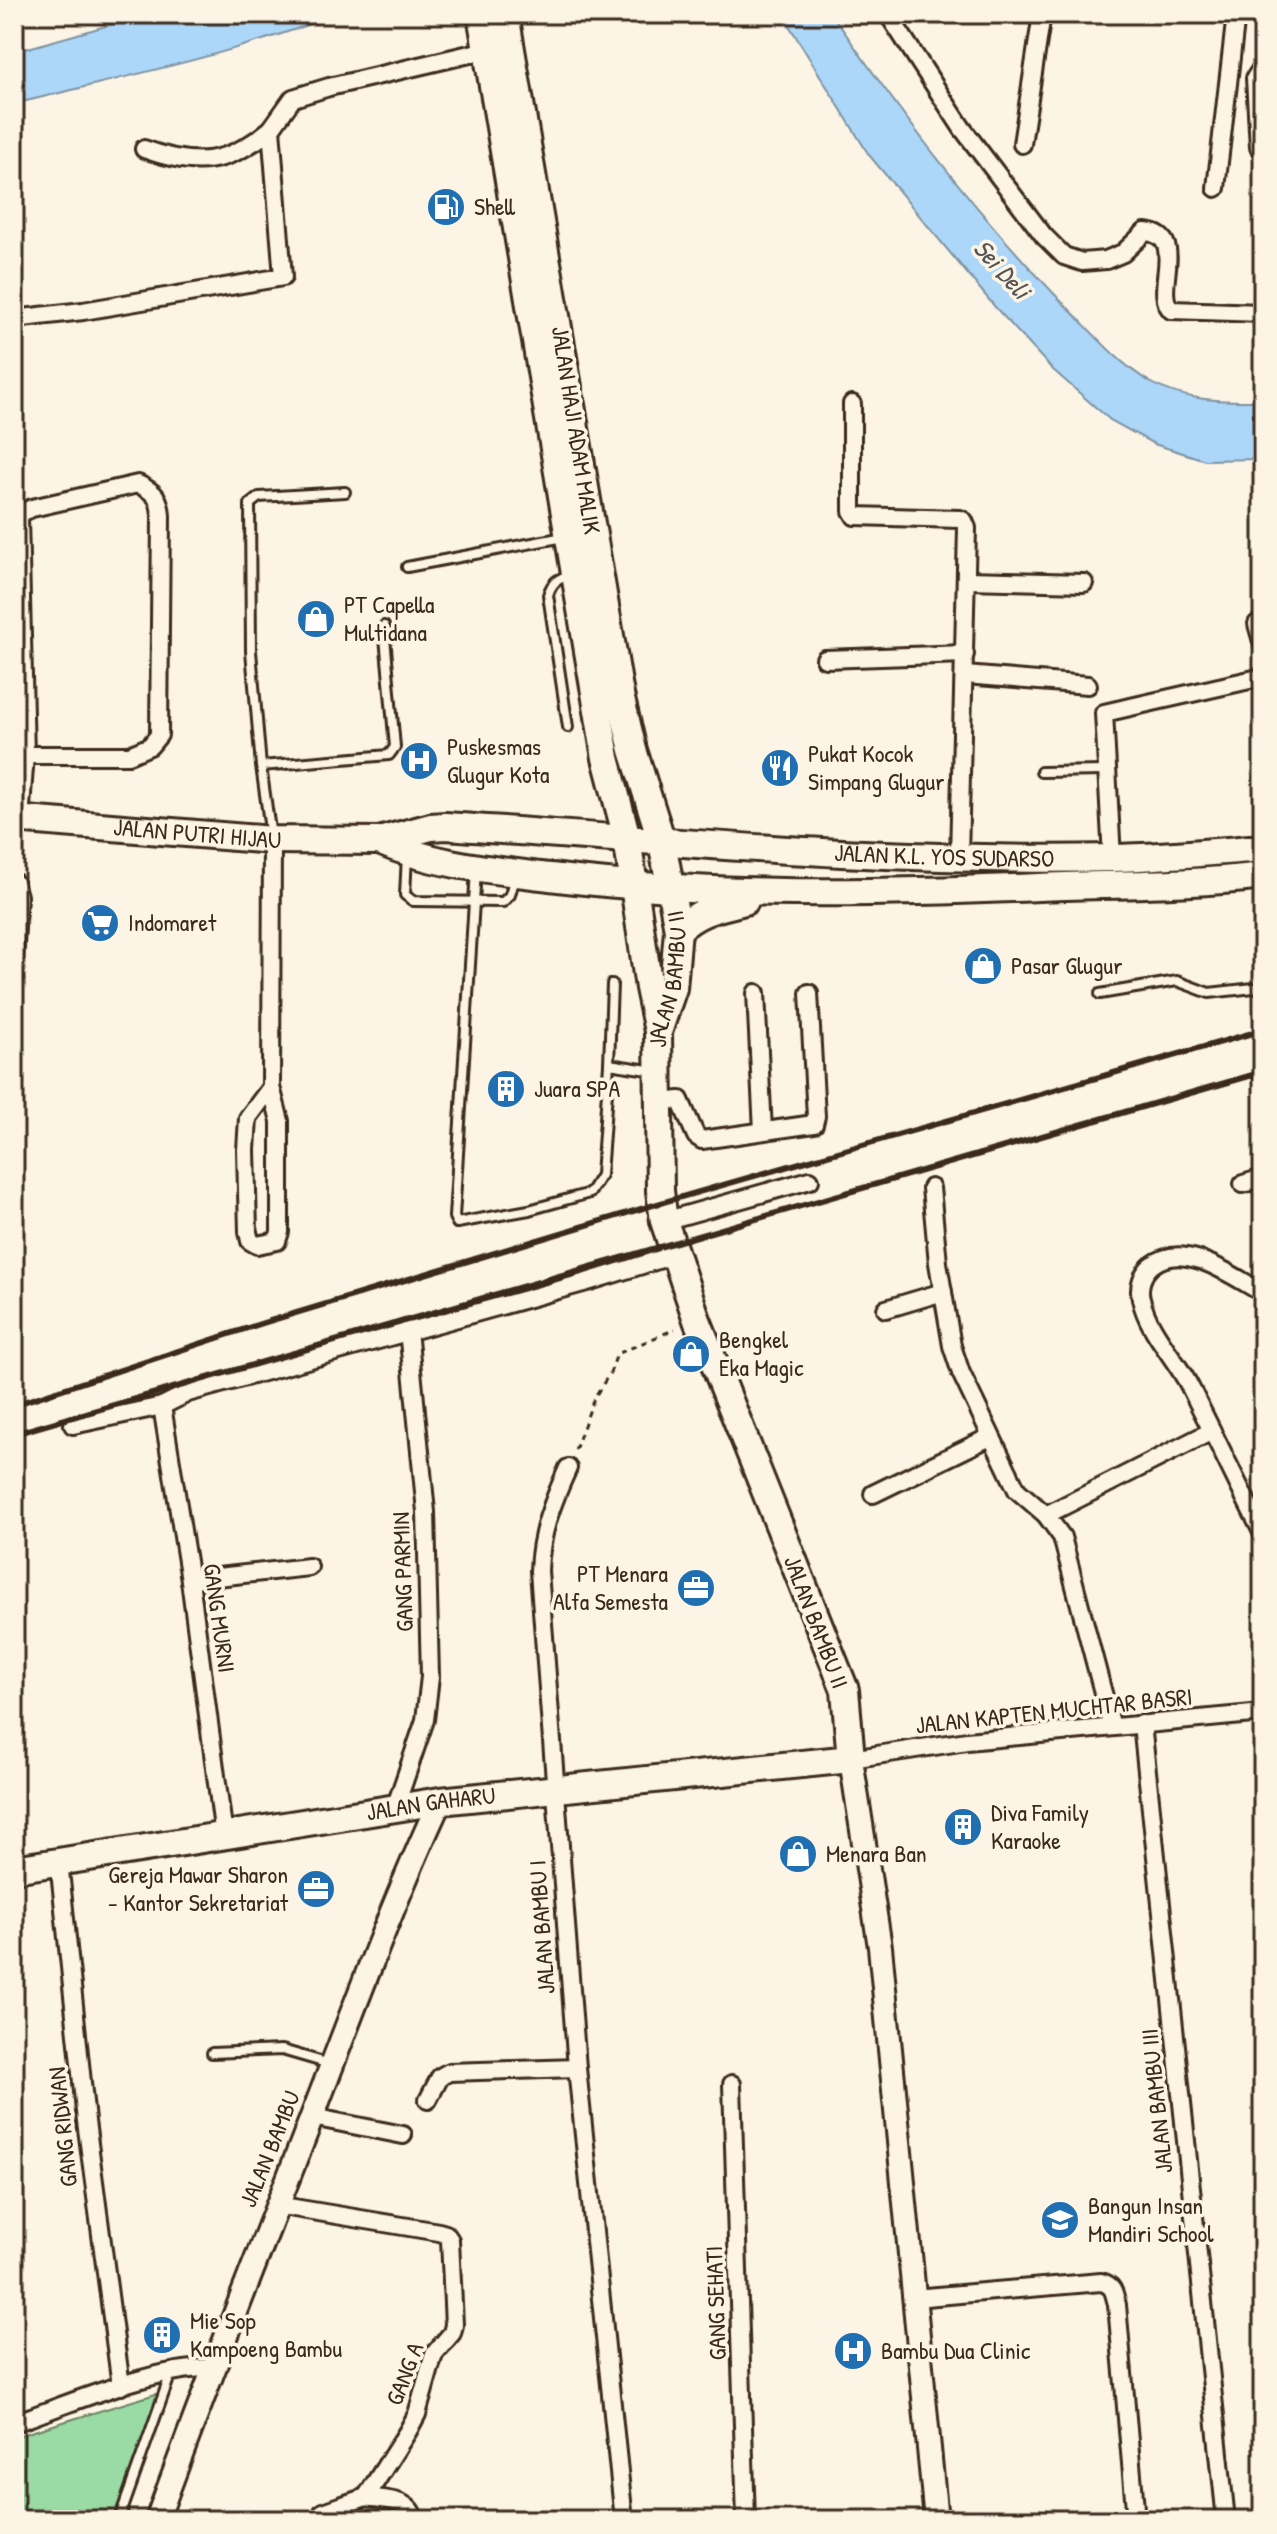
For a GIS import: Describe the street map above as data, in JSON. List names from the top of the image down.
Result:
{
  "streets": {
    "main road": [
      "JALAN HAJI ADAM MALIK",
      "JALAN PUTRI HIJAU",
      "JALAN K.L. YOS SUDARSO",
      "JALAN BAMBU II",
      "JALAN GAHARU"
    ],
    "street": [
      "GANG PARMIN",
      "GANG MURNI",
      "JALAN KAPTEN MUCHTAR BASRI",
      "JALAN BAMBU I",
      "JALAN BAMBU III",
      "GANG RIDWAN",
      "JALAN BAMBU",
      "GANG SEHATI",
      "GANG A"
    ]
  },
  "crossings": [
    ["JALAN HAJI ADAM MALIK", "JALAN PUTRI HIJAU"],
    ["JALAN HAJI ADAM MALIK", "JALAN K.L. YOS SUDARSO"],
    ["JALAN HAJI ADAM MALIK", "JALAN BAMBU II"],
    ["JALAN PUTRI HIJAU", "JALAN K.L. YOS SUDARSO"],
    ["JALAN PUTRI HIJAU", "JALAN BAMBU II"],
    ["JALAN K.L. YOS SUDARSO", "JALAN BAMBU II"],
    ["JALAN BAMBU II", "JALAN KAPTEN MUCHTAR BASRI"],
    ["JALAN BAMBU II", "JALAN GAHARU"],
    ["GANG PARMIN", "JALAN GAHARU"],
    ["GANG MURNI", "JALAN GAHARU"],
    ["JALAN KAPTEN MUCHTAR BASRI", "JALAN GAHARU"],
    ["JALAN KAPTEN MUCHTAR BASRI", "JALAN BAMBU III"],
    ["JALAN GAHARU", "JALAN BAMBU I"],
    ["JALAN GAHARU", "GANG RIDWAN"],
    ["JALAN GAHARU", "JALAN BAMBU"],
    ["JALAN BAMBU", "GANG A"]
  ],
  "water": ["Sei Deli"],
  "places": {
    "fuel station": ["Shell"],
    "shop": [
      "PT Capella Multidana",
      "Pasar Glugur",
      "Bengkel Eka Magic",
      "Menara Ban"
    ],
    "hospital": ["Puskesmas Glugur Kota", "Bambu Dua Clinic"],
    "restaurant": ["Pukat Kocok Simpang Glugur"],
    "supermarket": ["Indomaret"],
    "building": ["Juara SPA", "Diva Family Karaoke", "Mie Sop Kampoeng Bambu"],
    "office": ["PT Menara Alfa Semesta", "Gereja Mawar Sharon - Kantor Sekretariat"],
    "school or university": ["Bangun Insan Mandiri School"]
  }
}
